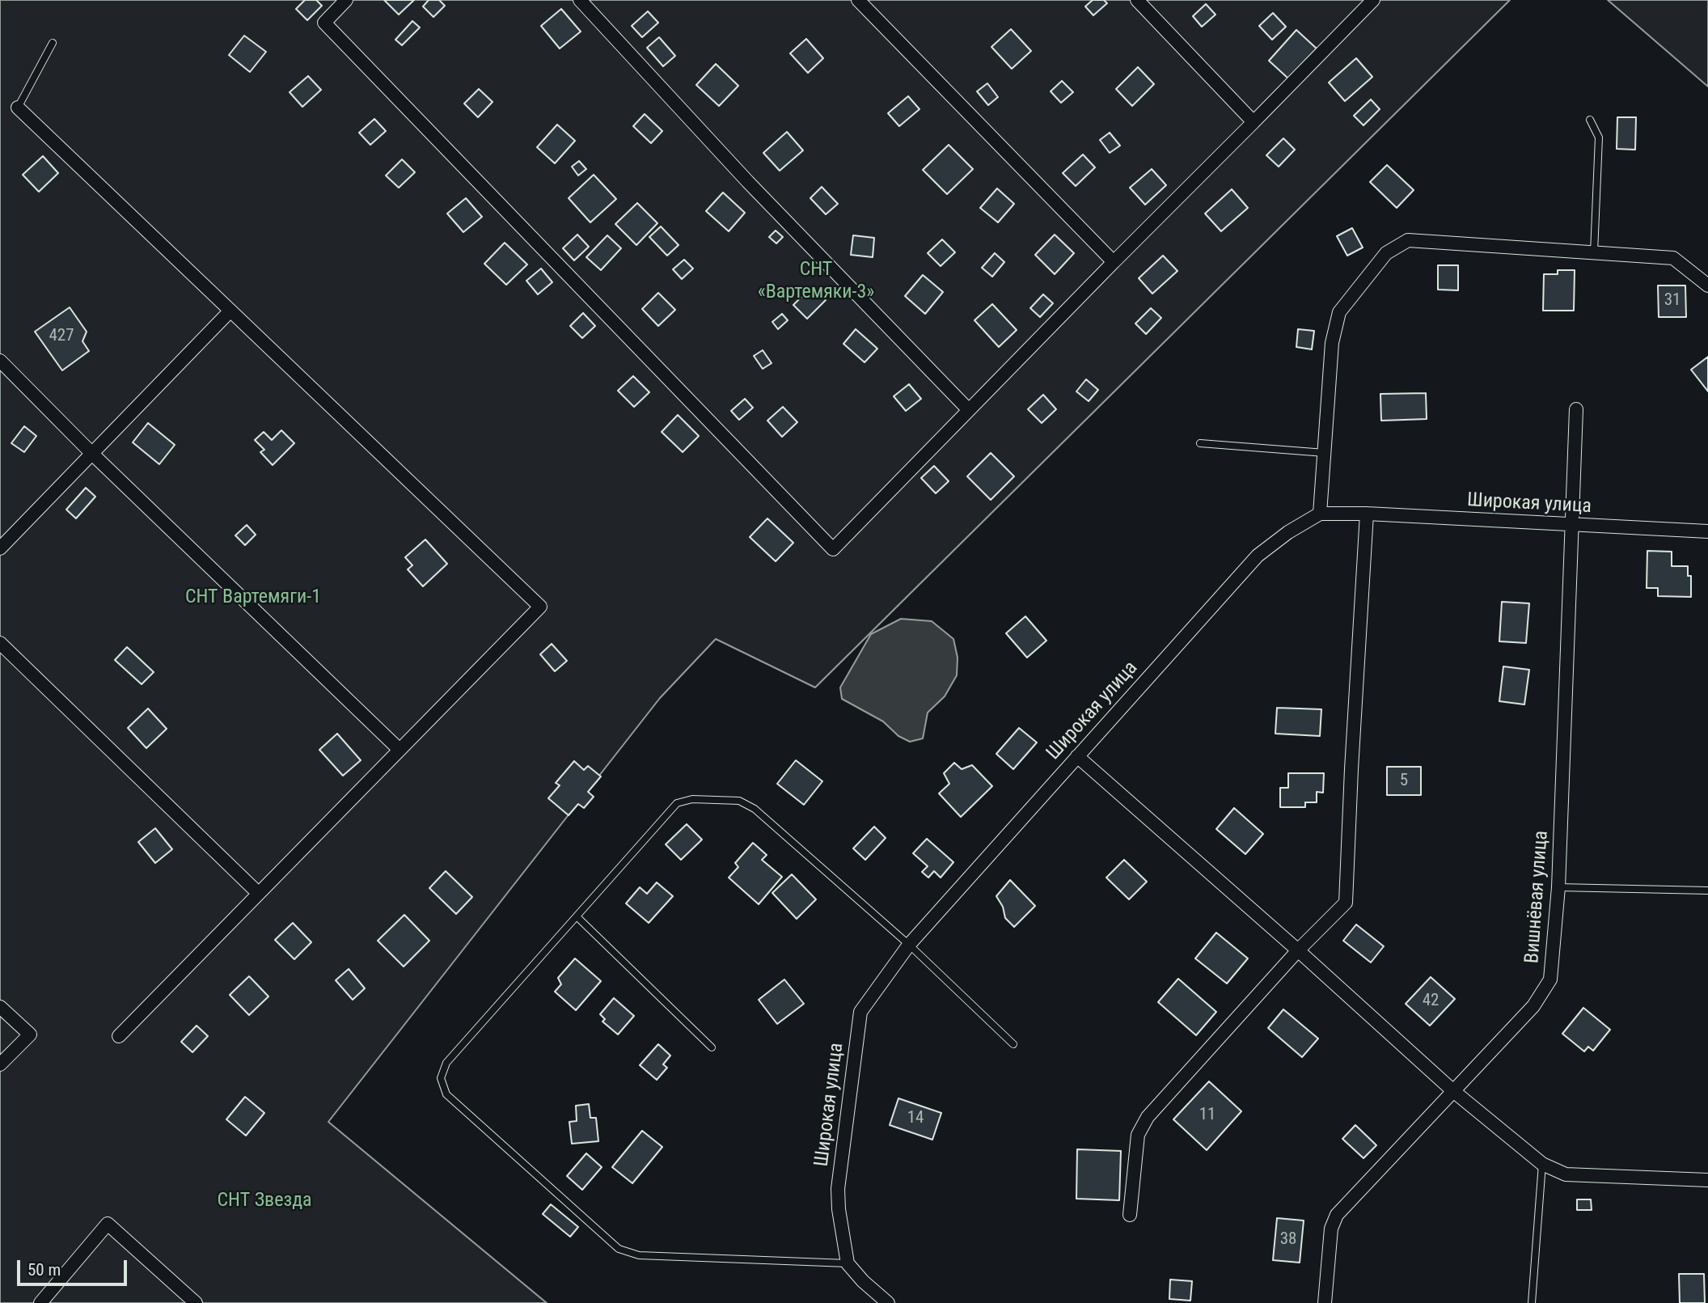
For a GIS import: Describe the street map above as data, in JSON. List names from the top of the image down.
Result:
{
  "streets": {
    "street": ["Широкая улица", "Вишнёвая улица"]
  },
  "crossings": [
    ["Широкая улица", "Вишнёвая улица"]
  ],
  "parks": ["СНТ «Вартемяки-3»", "СНТ Вартемяги-1", "СНТ Звезда"],
  "house_numbers": [
    "31",
    "427",
    "5",
    "42",
    "11",
    "14",
    "38"
  ],
  "scale_bar": "50 m"
}
